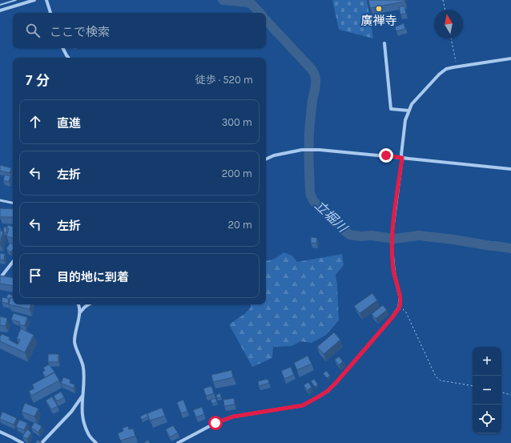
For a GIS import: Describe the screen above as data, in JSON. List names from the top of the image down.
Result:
{
  "water": ["立堀川"],
  "places": ["廣禅寺"],
  "north": "top",
  "page": {
    "search": "ここで検索",
    "heading": ["7 分", "徒歩 · 520 m"],
    "list": [
      ["直進", "300 m"],
      ["左折", "200 m"],
      ["左折", "20 m"],
      "目的地に到着"
    ],
    "map_buttons": ["+", "−"]
  }
}
